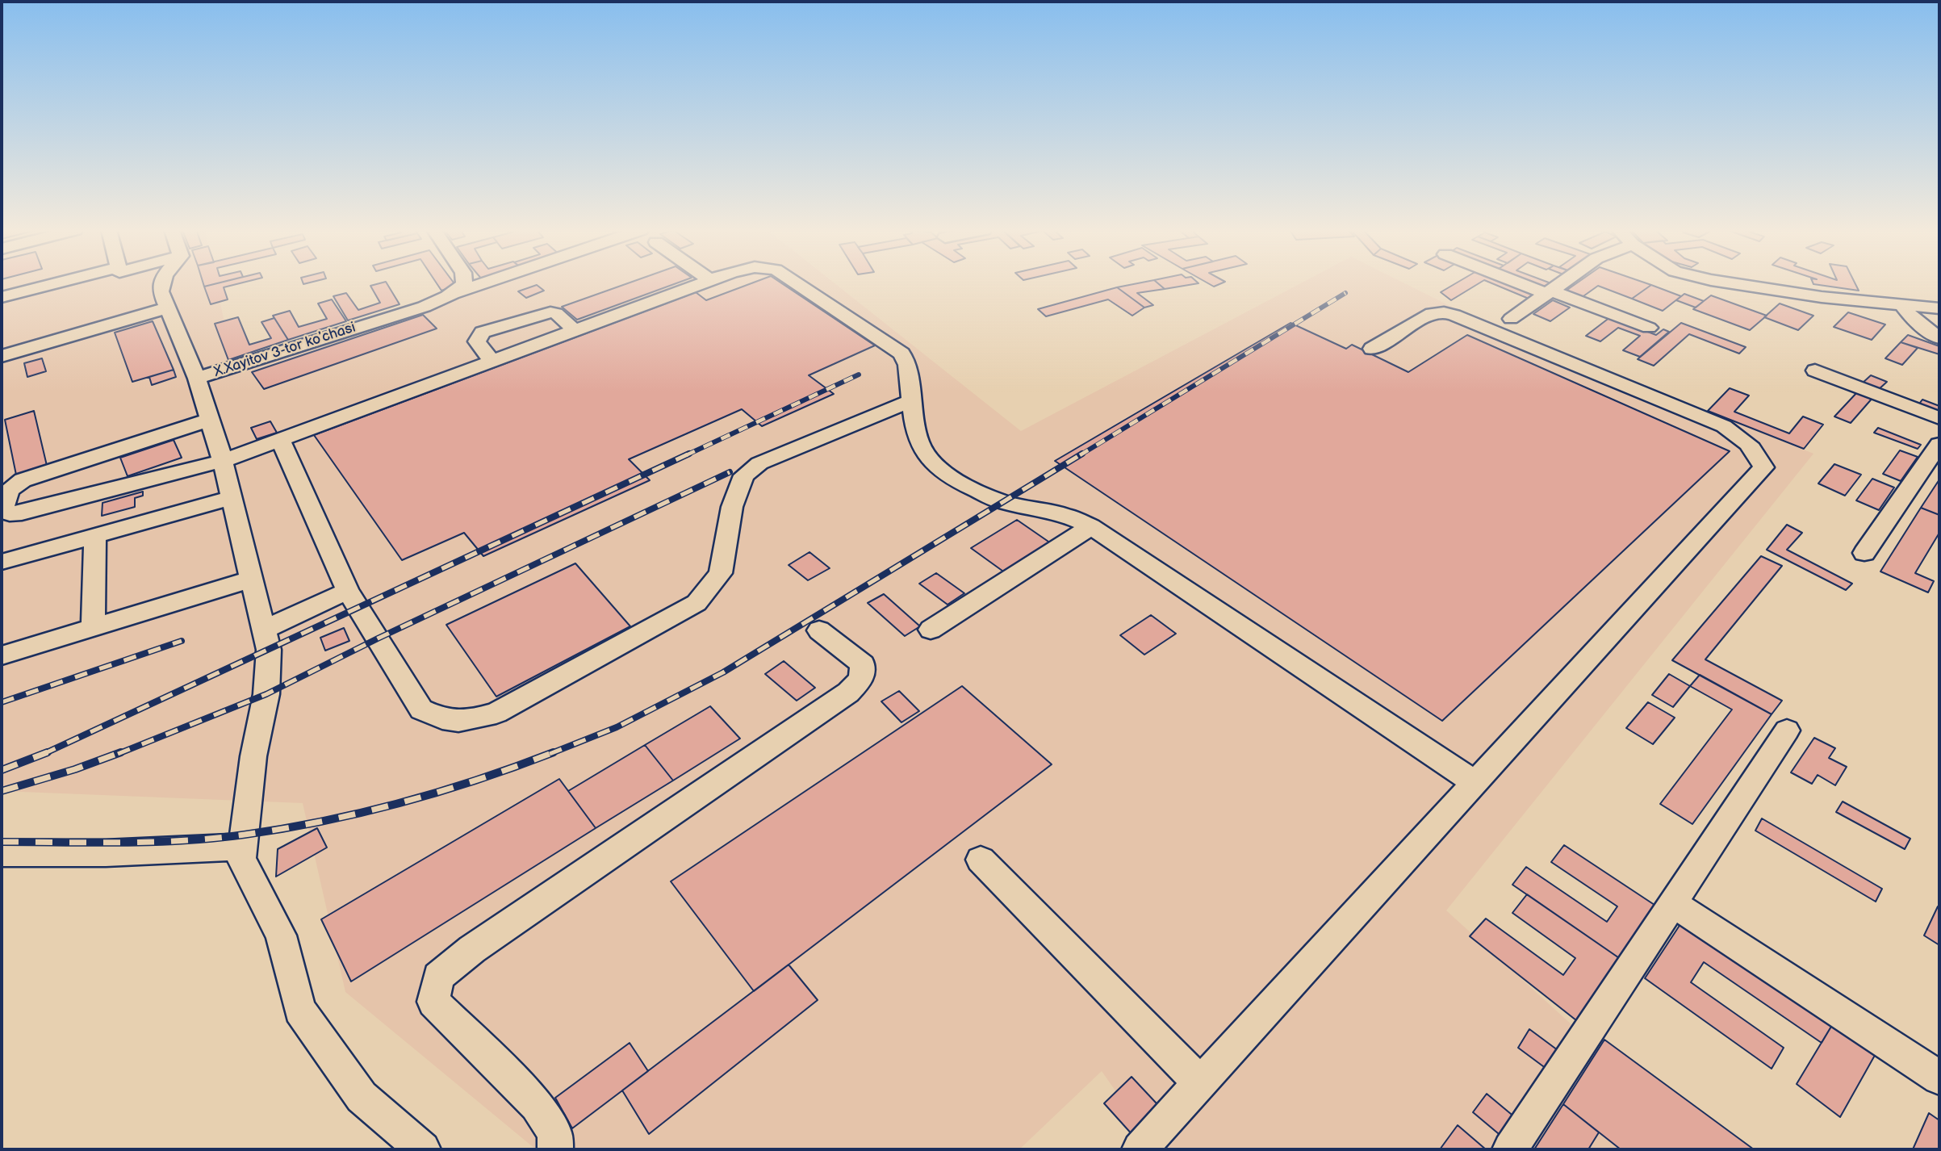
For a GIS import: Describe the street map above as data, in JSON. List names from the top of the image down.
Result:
{
  "streets": {
    "street": ["X.Xayitov 3-tor koʼchasi"]
  }
}
